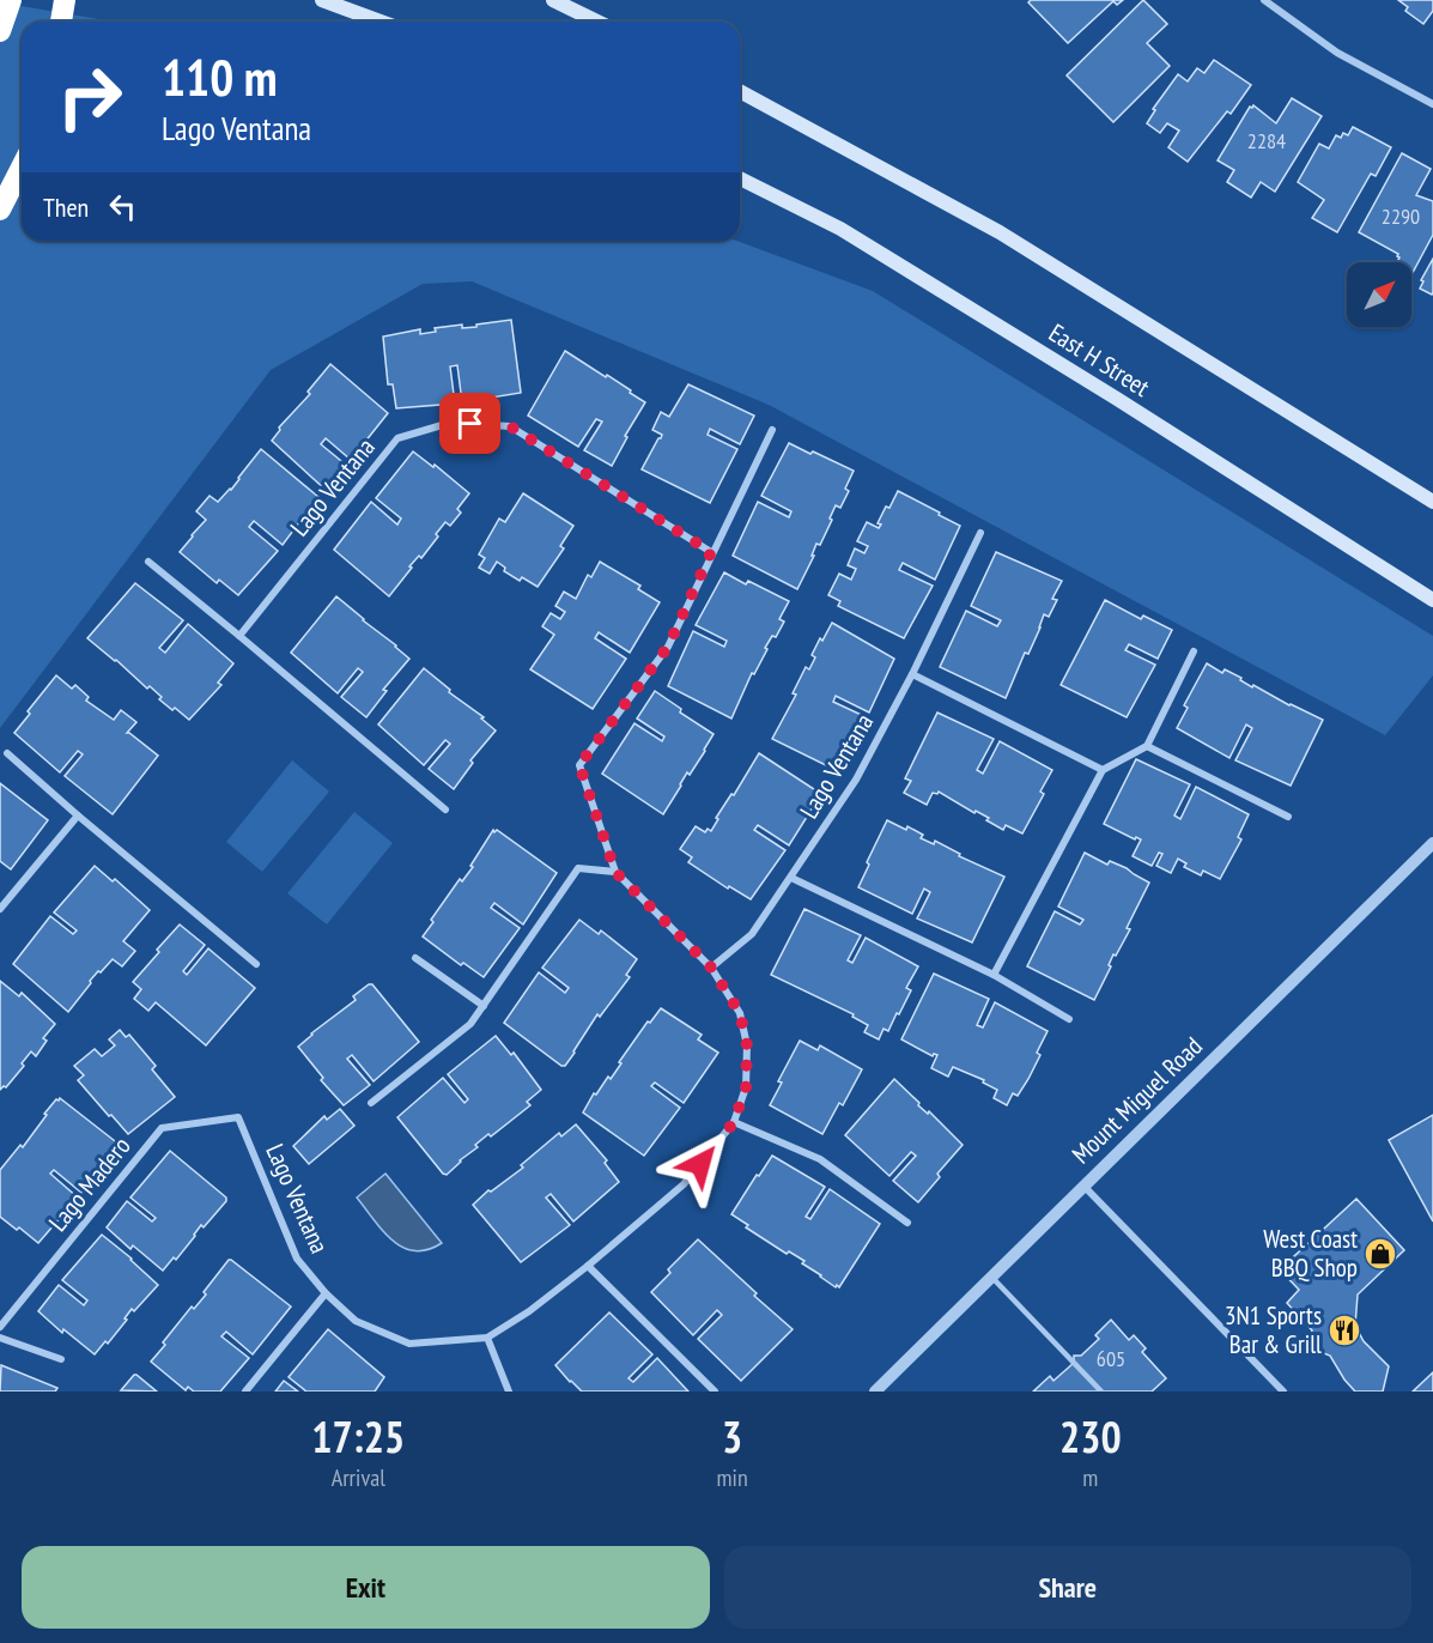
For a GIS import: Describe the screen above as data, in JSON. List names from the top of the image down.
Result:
{
  "streets": {
    "main road": ["East H Street"],
    "street": ["Lago Ventana", "Mount Miguel Road", "Lago Madero"]
  },
  "crossings": [
    ["Lago Ventana", "Lago Madero"]
  ],
  "places": {
    "shop": ["West Coast BBQ Shop"],
    "restaurant": ["3N1 Sports Bar & Grill"]
  },
  "house_numbers": ["2284", "2290", "605"],
  "north": "top right",
  "page": {
    "turn": ["110 m", "Lago Ventana"],
    "then": "Then",
    "eta": [
      "17:25",
      "Arrival",
      "3",
      "min",
      "230",
      "m"
    ],
    "buttons": ["Exit", "Share"]
  }
}
